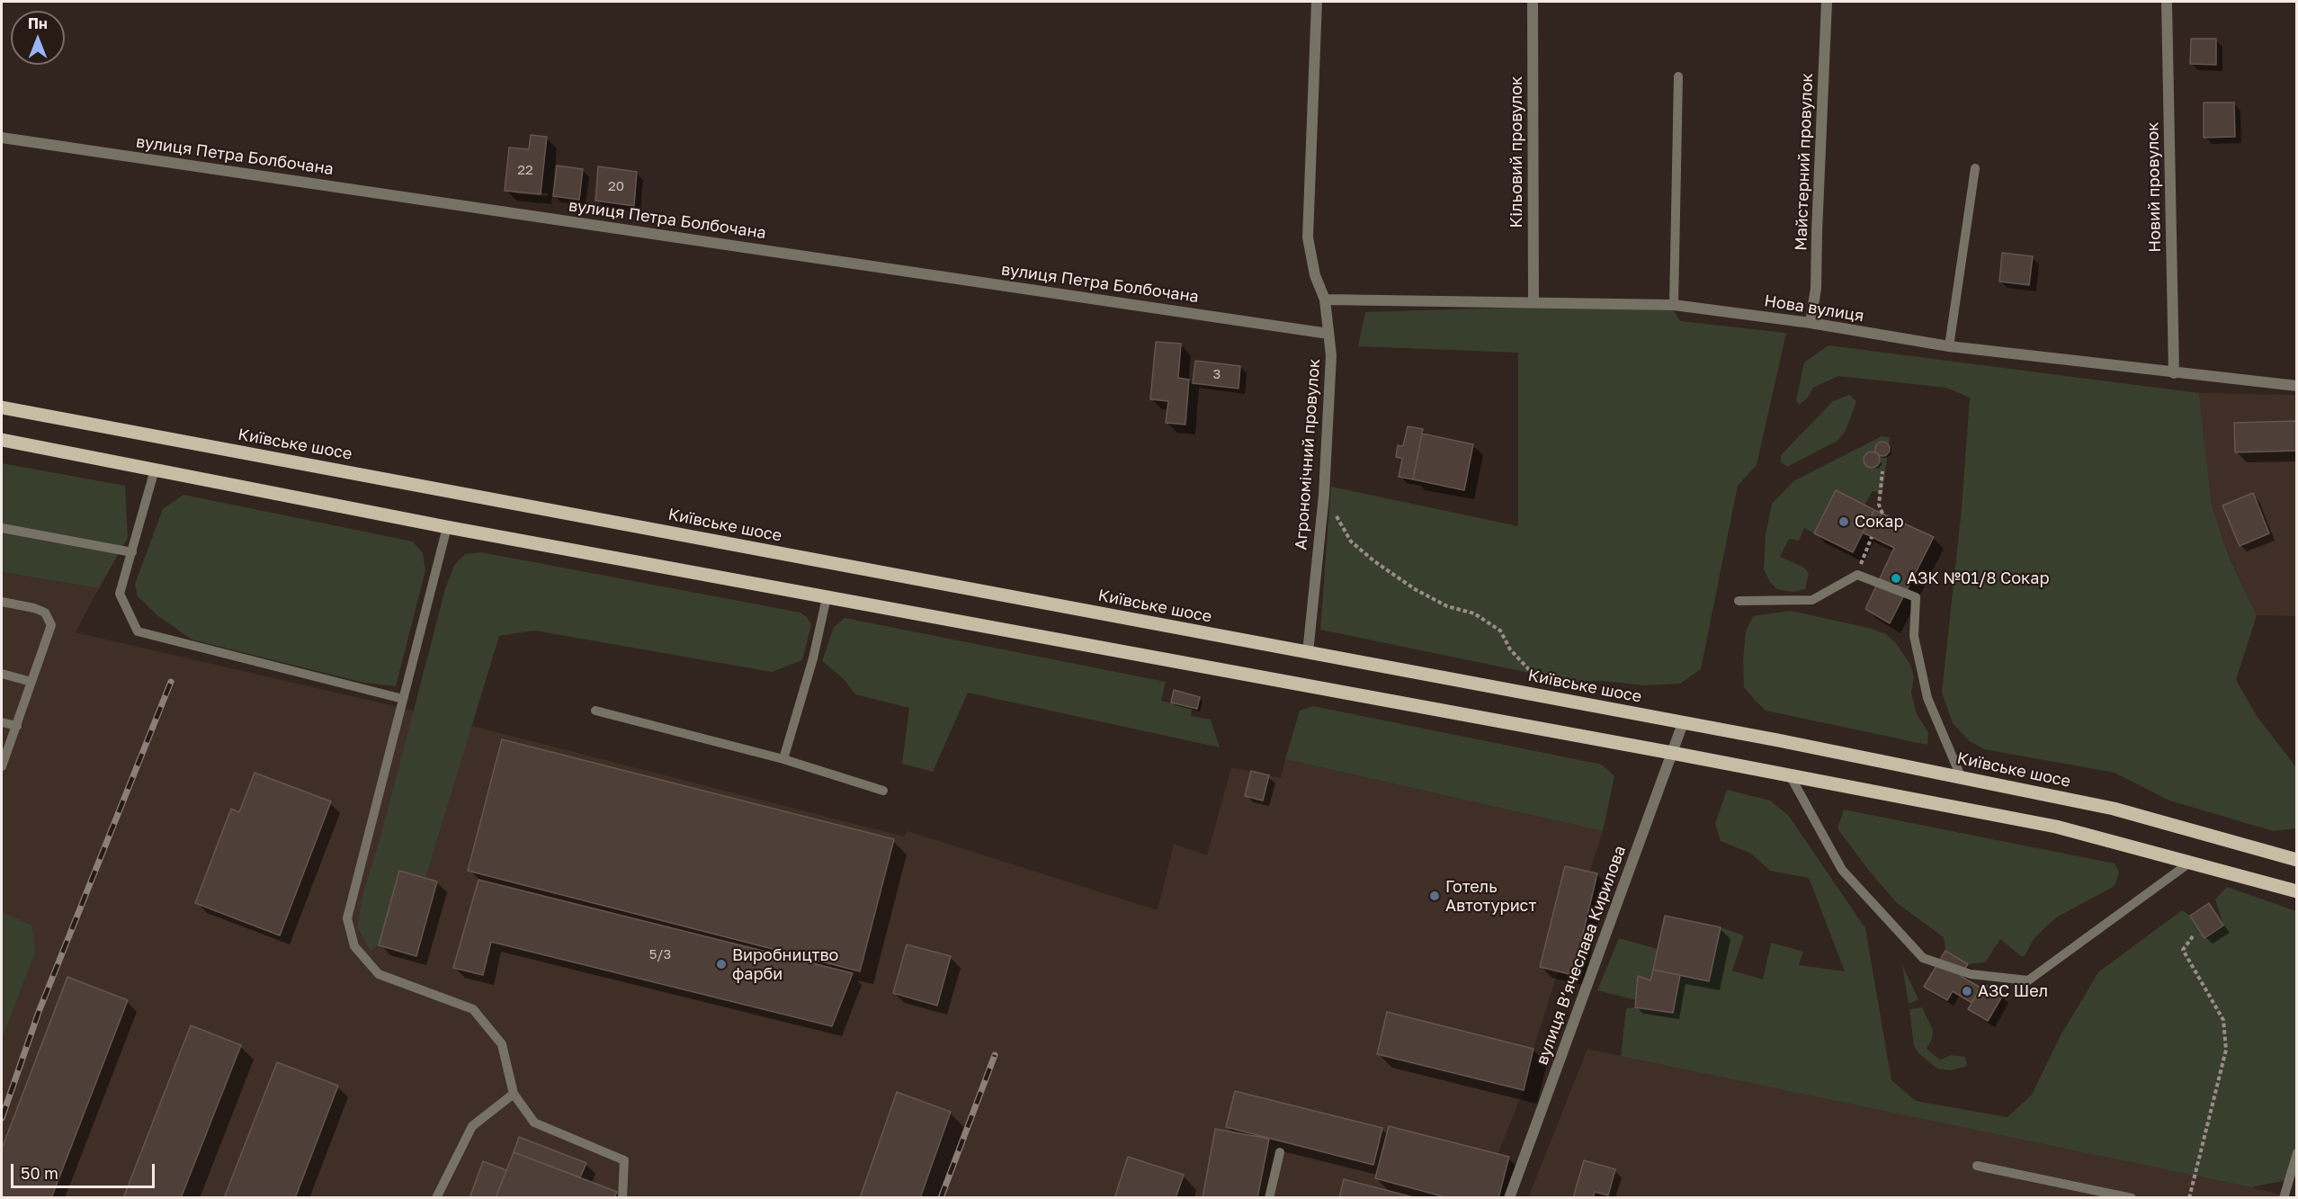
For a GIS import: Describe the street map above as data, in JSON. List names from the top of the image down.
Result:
{
  "streets": {
    "main road": ["Київське шосе"],
    "street": [
      "Кільовий провулок",
      "вулиця Петра Болбочана",
      "Майстерний провулок",
      "Новий провулок",
      "Нова вулиця",
      "Агрономічний провулок",
      "вулиця Вʼячеслава Кирилова"
    ]
  },
  "crossings": [
    ["Кільовий провулок", "Нова вулиця"],
    ["вулиця Петра Болбочана", "Агрономічний провулок"],
    ["Майстерний провулок", "Нова вулиця"],
    ["Новий провулок", "Нова вулиця"],
    ["Нова вулиця", "Агрономічний провулок"],
    ["Київське шосе", "Агрономічний провулок"],
    ["Київське шосе", "вулиця Вʼячеслава Кирилова"]
  ],
  "places": [
    "Сокар",
    "АЗК №01/8 Сокар",
    "Готель Автотурист",
    "Виробництво фарби",
    "АЗС Шел"
  ],
  "house_numbers": [
    "22",
    "20",
    "3",
    "5/3"
  ],
  "scale_bar": "50 m",
  "north": "top"
}
